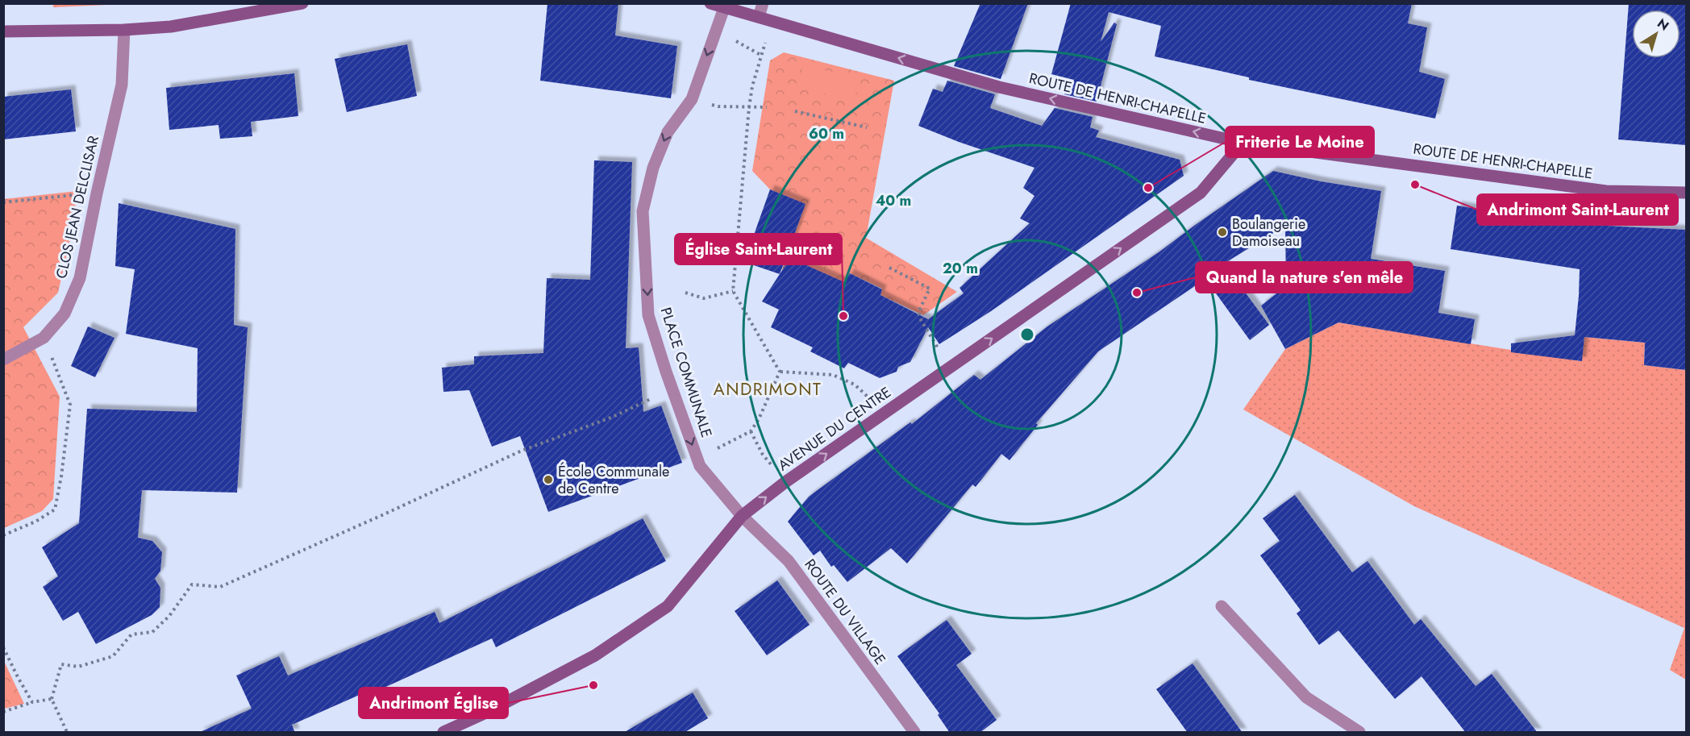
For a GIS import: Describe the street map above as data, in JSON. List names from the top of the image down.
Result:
{
  "streets": {
    "street": [
      "ROUTE DE HENRI-CHAPELLE",
      "CLOS JEAN DELCLISAR",
      "PLACE COMMUNALE",
      "AVENUE DU CENTRE",
      "ROUTE DU VILLAGE"
    ]
  },
  "crossings": [
    ["ROUTE DE HENRI-CHAPELLE", "PLACE COMMUNALE"],
    ["ROUTE DE HENRI-CHAPELLE", "AVENUE DU CENTRE"],
    ["PLACE COMMUNALE", "AVENUE DU CENTRE"],
    ["PLACE COMMUNALE", "ROUTE DU VILLAGE"],
    ["AVENUE DU CENTRE", "ROUTE DU VILLAGE"]
  ],
  "one_way": ["ROUTE DE HENRI-CHAPELLE", "PLACE COMMUNALE", "AVENUE DU CENTRE"],
  "districts": ["ANDRIMONT"],
  "places": [
    "Andrimont Saint-Laurent",
    "Friterie Le Moine",
    "Boulangerie Damoiseau",
    "Quand la nature s'en mêle",
    "Église Saint-Laurent",
    "École Communale de Centre",
    "Andrimont Église"
  ],
  "north": "top right",
  "rings": ["60 m", "40 m", "20 m"]
}
